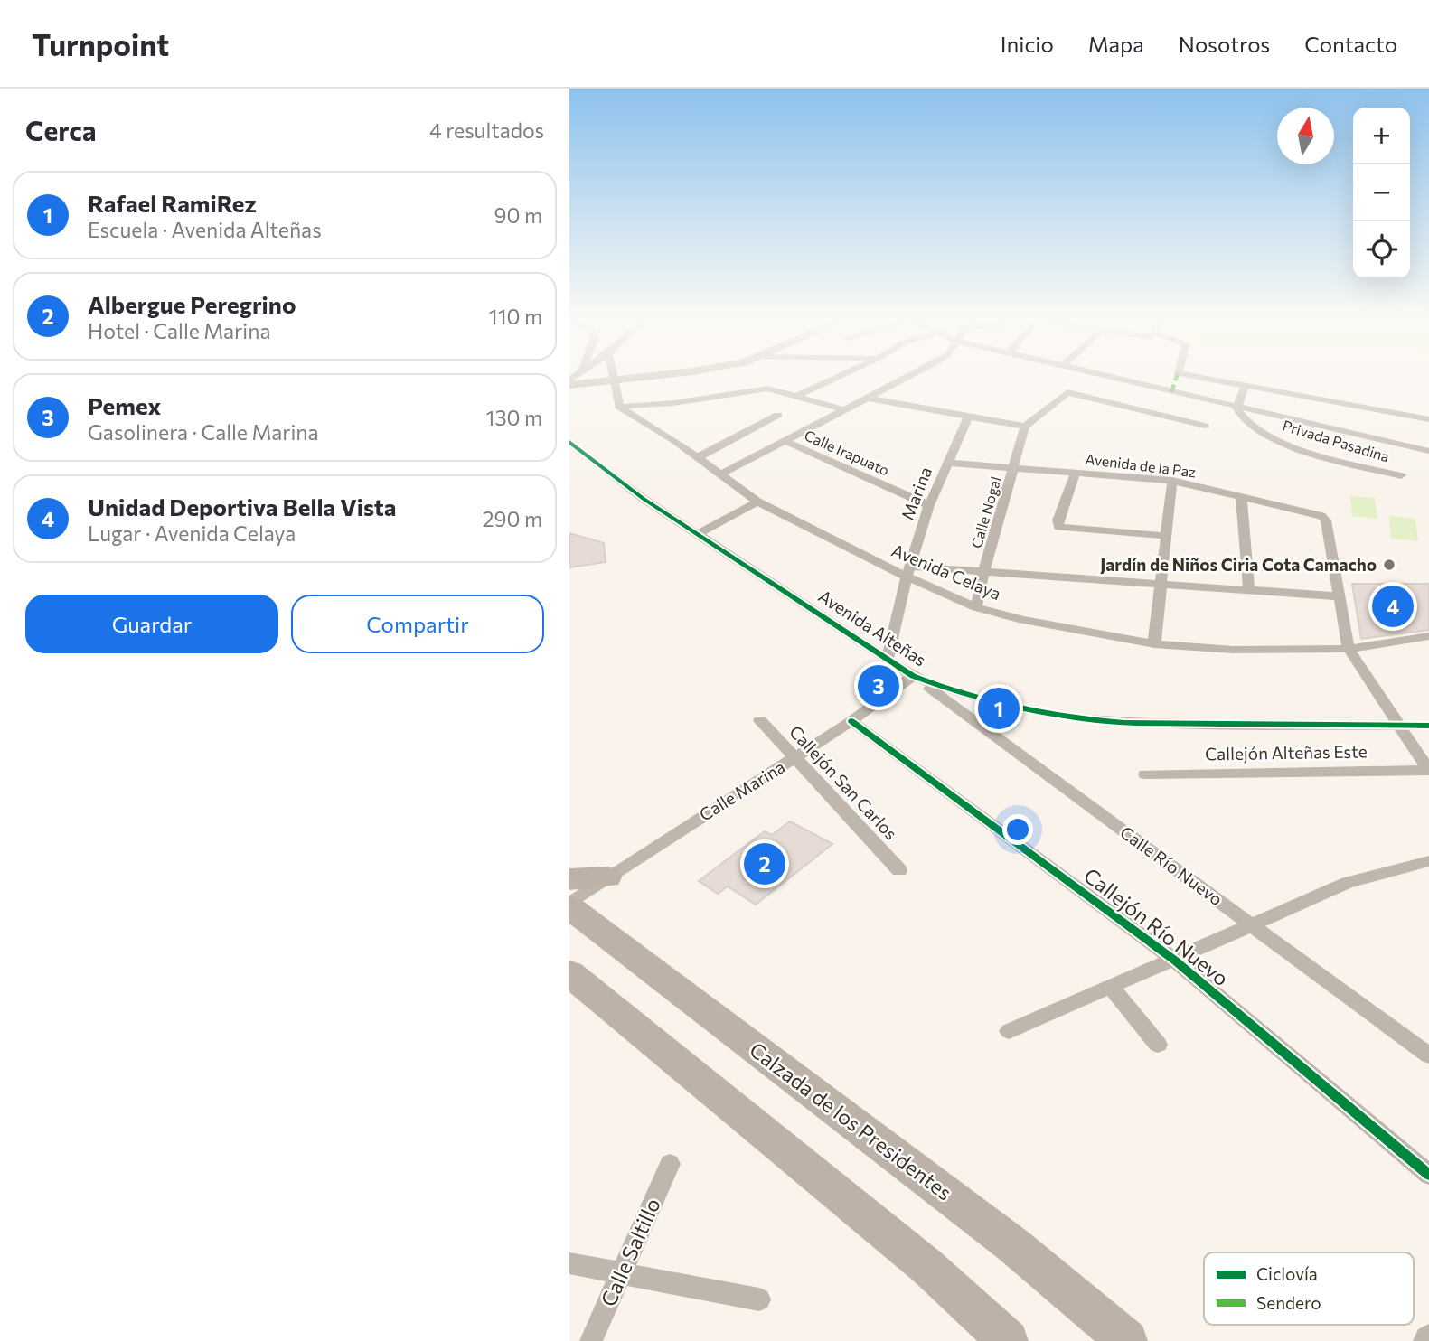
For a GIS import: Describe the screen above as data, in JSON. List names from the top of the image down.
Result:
{
  "streets": {
    "highway": ["Calzada de los Presidentes"],
    "street": [
      "Privada Pasadina",
      "Calle Irapuato",
      "Avenida de la Paz",
      "Marina",
      "Calle Nogal",
      "Avenida Celaya",
      "Avenida Alteñas",
      "Callejón Alteñas Este",
      "Callejón San Carlos",
      "Calle Marina",
      "Calle Río Nuevo",
      "Callejón Río Nuevo",
      "Calle Saltillo"
    ]
  },
  "crossings": [
    ["Calle Irapuato", "Marina"],
    ["Avenida de la Paz", "Marina"],
    ["Avenida de la Paz", "Calle Nogal"],
    ["Marina", "Avenida Celaya"],
    ["Marina", "Avenida Alteñas"],
    ["Calle Nogal", "Avenida Celaya"],
    ["Avenida Alteñas", "Calle Marina"],
    ["Avenida Alteñas", "Calle Río Nuevo"],
    ["Callejón San Carlos", "Calle Marina"],
    ["Calle Marina", "Calle Río Nuevo"],
    ["Calle Marina", "Callejón Río Nuevo"],
    ["Calle Marina", "Calzada de los Presidentes"]
  ],
  "places": ["Jardín de Niños Ciria Cota Camacho"],
  "legend": ["Ciclovía", "Sendero"],
  "north": "top",
  "page": {
    "header": "Turnpoint",
    "nav": [
      "Inicio",
      "Mapa",
      "Nosotros",
      "Contacto"
    ],
    "heading": ["Cerca", "4 resultados"],
    "map_buttons": ["+", "−"],
    "list": [
      {
        "mark": "1",
        "name": "Rafael RamiRez",
        "note": "Escuela · Avenida Alteñas",
        "value": "90 m"
      },
      {
        "mark": "2",
        "name": "Albergue Peregrino",
        "note": "Hotel · Calle Marina",
        "value": "110 m"
      },
      {
        "mark": "3",
        "name": "Pemex",
        "note": "Gasolinera · Calle Marina",
        "value": "130 m"
      },
      {
        "mark": "4",
        "name": "Unidad Deportiva Bella Vista",
        "note": "Lugar · Avenida Celaya",
        "value": "290 m"
      }
    ],
    "buttons": ["Guardar", "Compartir"],
    "pins": [
      "4",
      "3",
      "1",
      "2"
    ]
  }
}
